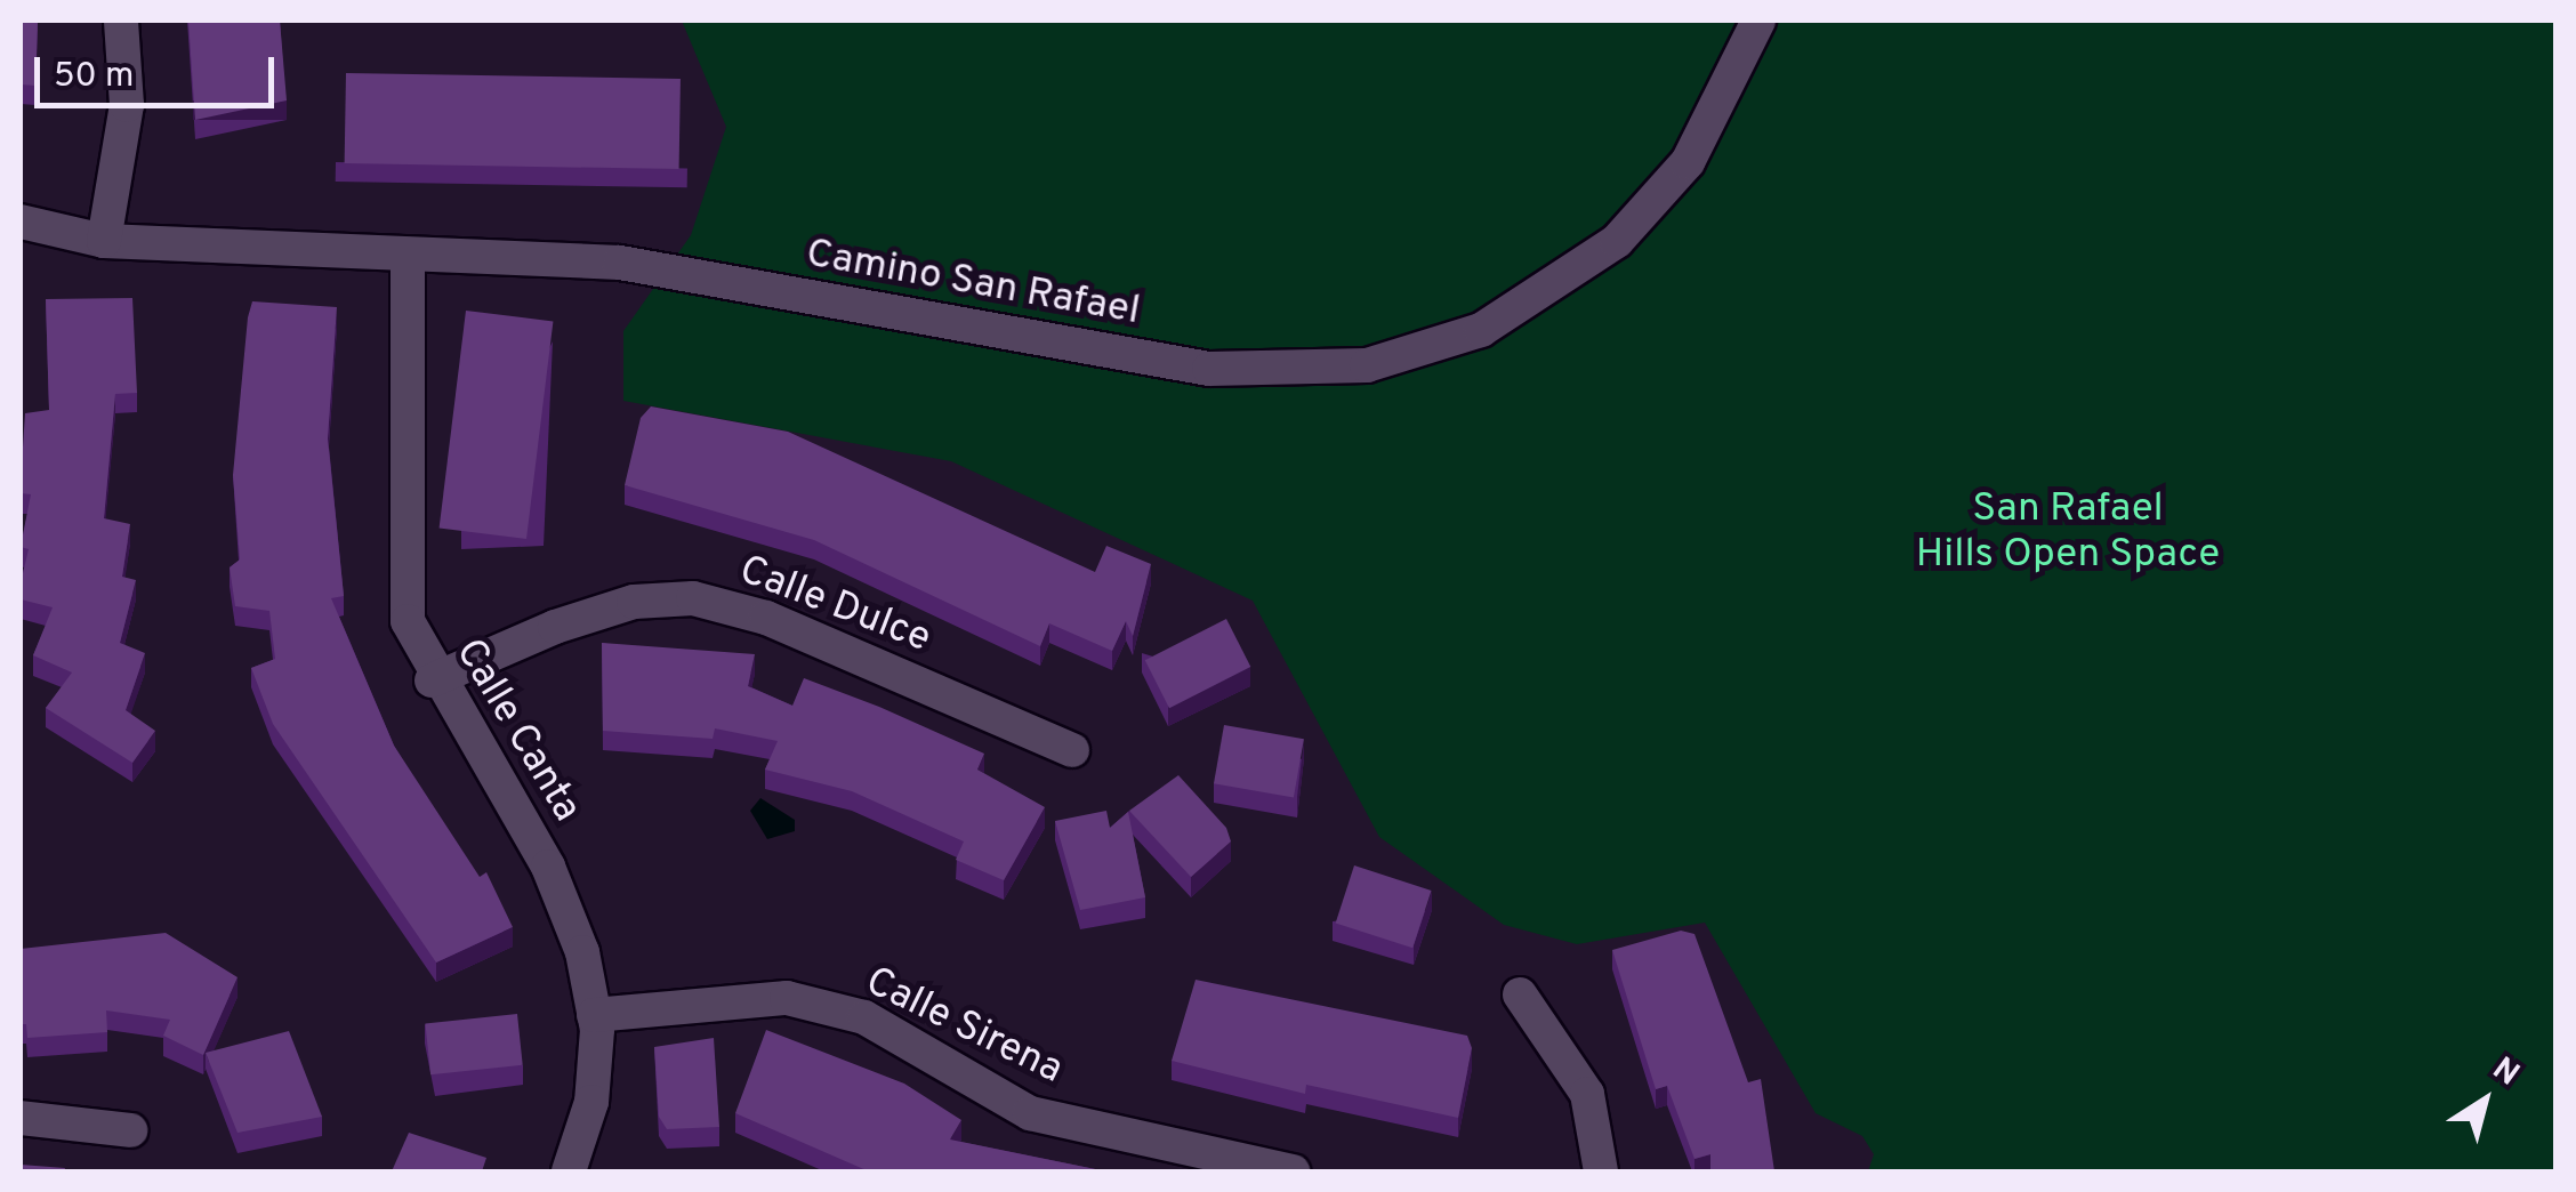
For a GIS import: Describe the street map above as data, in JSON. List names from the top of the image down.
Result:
{
  "streets": {
    "street": [
      "Camino San Rafael",
      "Calle Dulce",
      "Calle Canta",
      "Calle Sirena"
    ]
  },
  "crossings": [
    ["Camino San Rafael", "Calle Canta"],
    ["Calle Dulce", "Calle Canta"],
    ["Calle Canta", "Calle Sirena"]
  ],
  "parks": ["San Rafael Hills Open Space"],
  "scale_bar": "50 m",
  "north": "top right"
}
